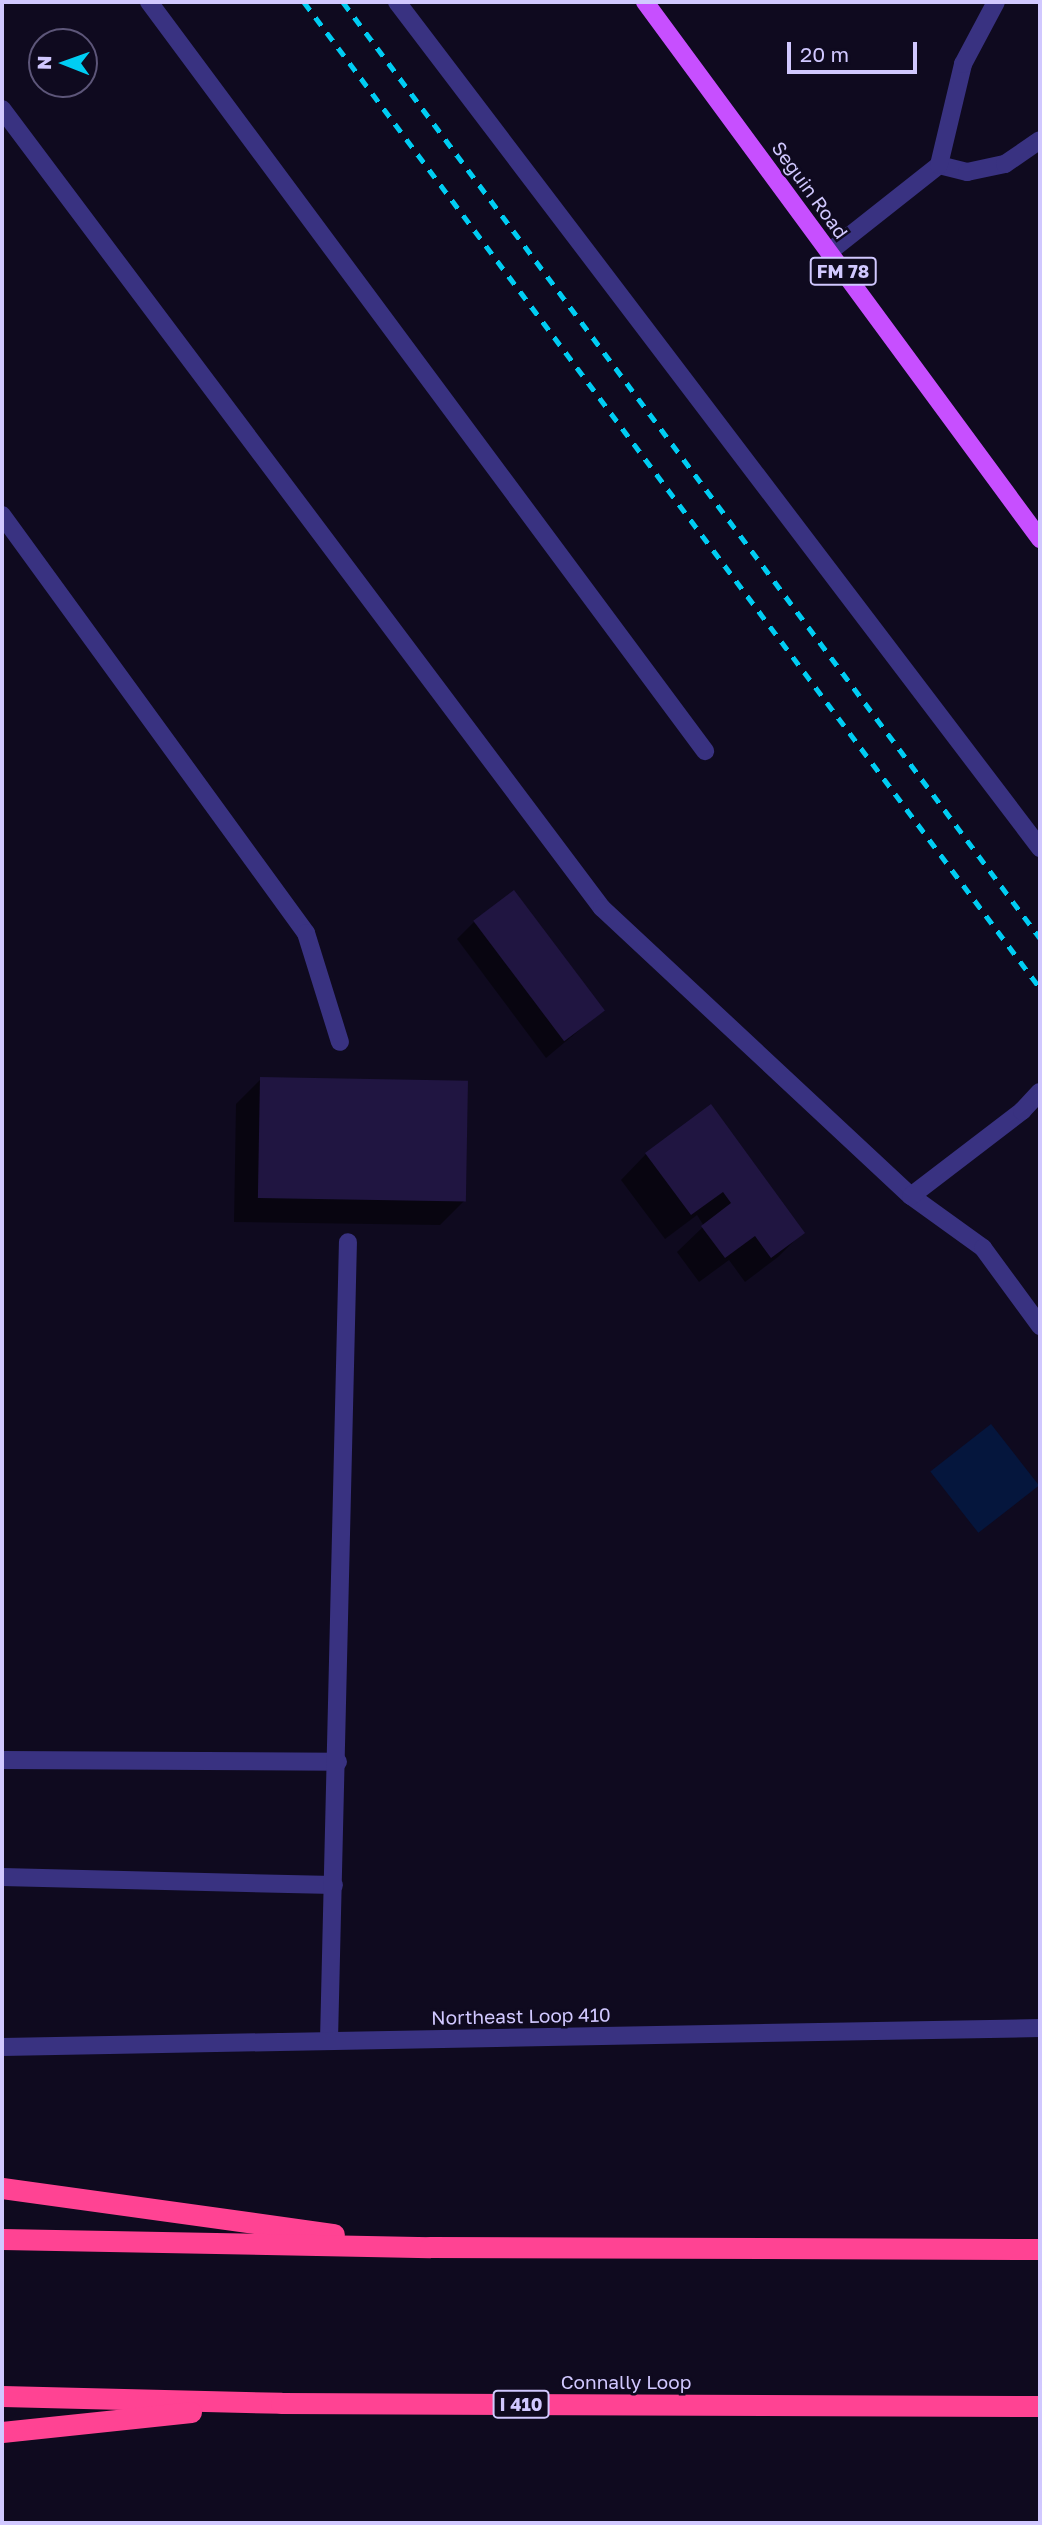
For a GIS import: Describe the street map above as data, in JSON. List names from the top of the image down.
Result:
{
  "streets": {
    "highway": ["Connally Loop", "I 410"],
    "main road": ["Seguin Road", "FM 78"],
    "street": ["Northeast Loop 410"]
  },
  "scale_bar": "20 m",
  "north": "left"
}
